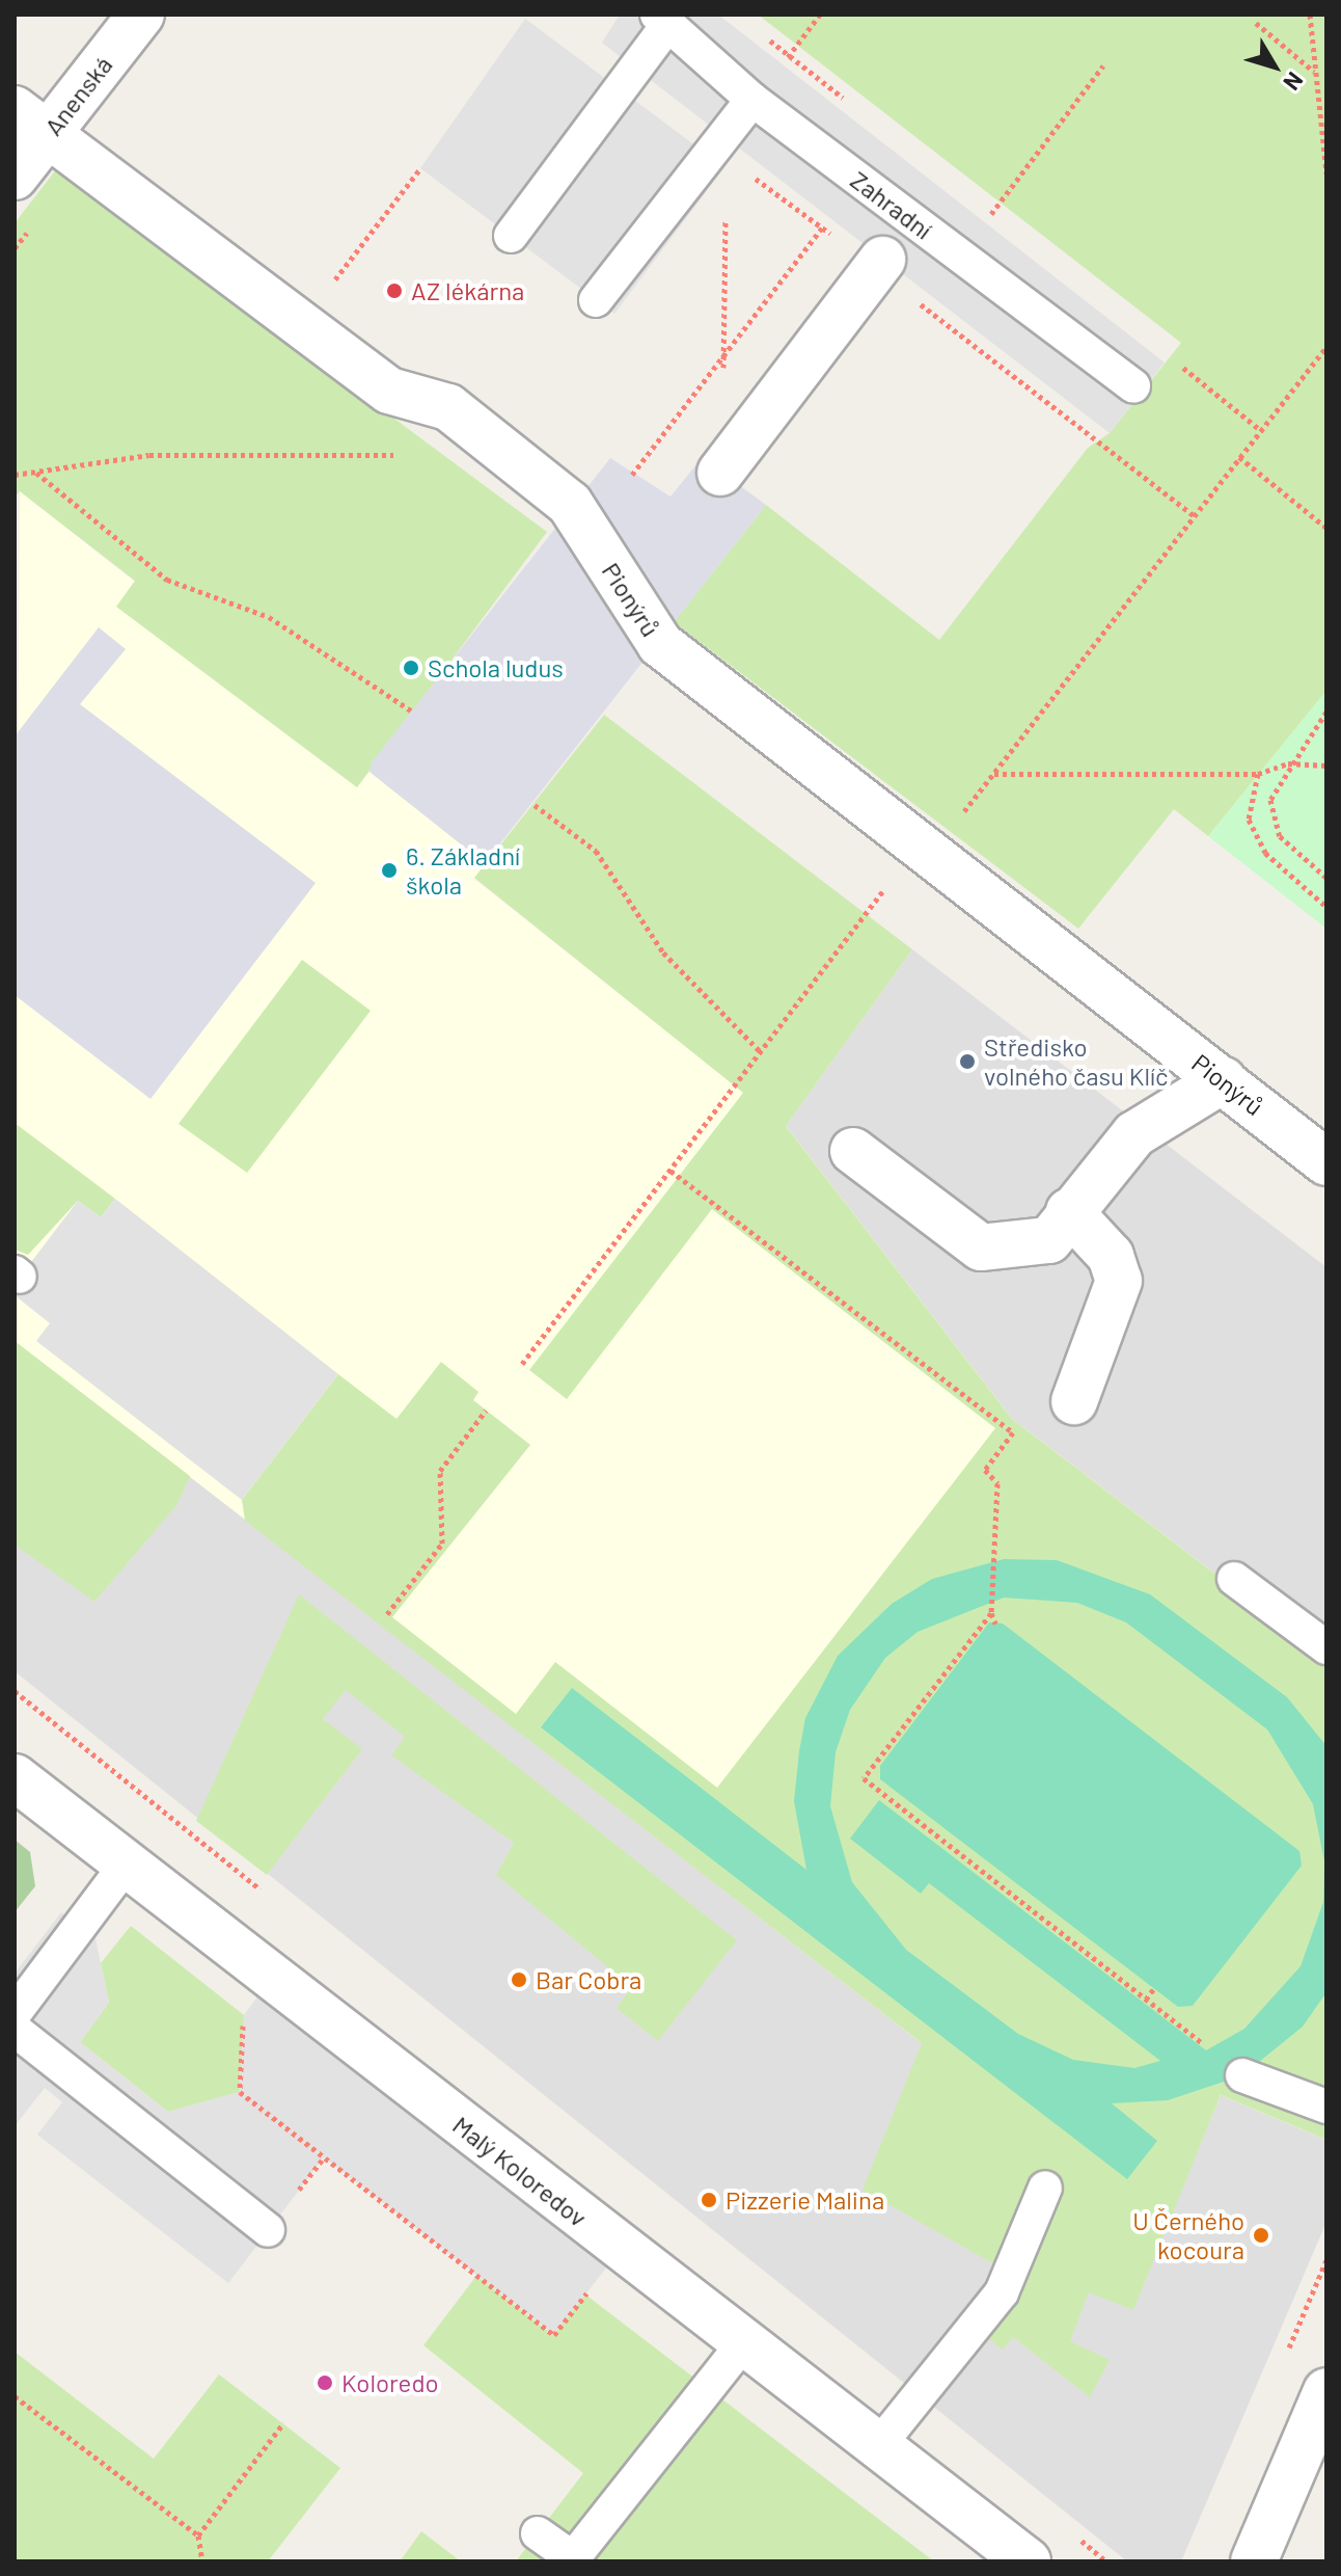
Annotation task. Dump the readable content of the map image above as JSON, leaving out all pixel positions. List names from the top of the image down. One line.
{"streets":{"street":["Anenská","Pionýrů","Malý Koloredov"],"lane":["Zahradní"]},"crossings":[["Anenská","Pionýrů"]],"places":["AZ lékárna","Schola ludus","6. Základní škola","Středisko volného času Klíč","Bar Cobra","Pizzerie Malina","U Černého kocoura","Koloredo"],"north":"bottom right"}
